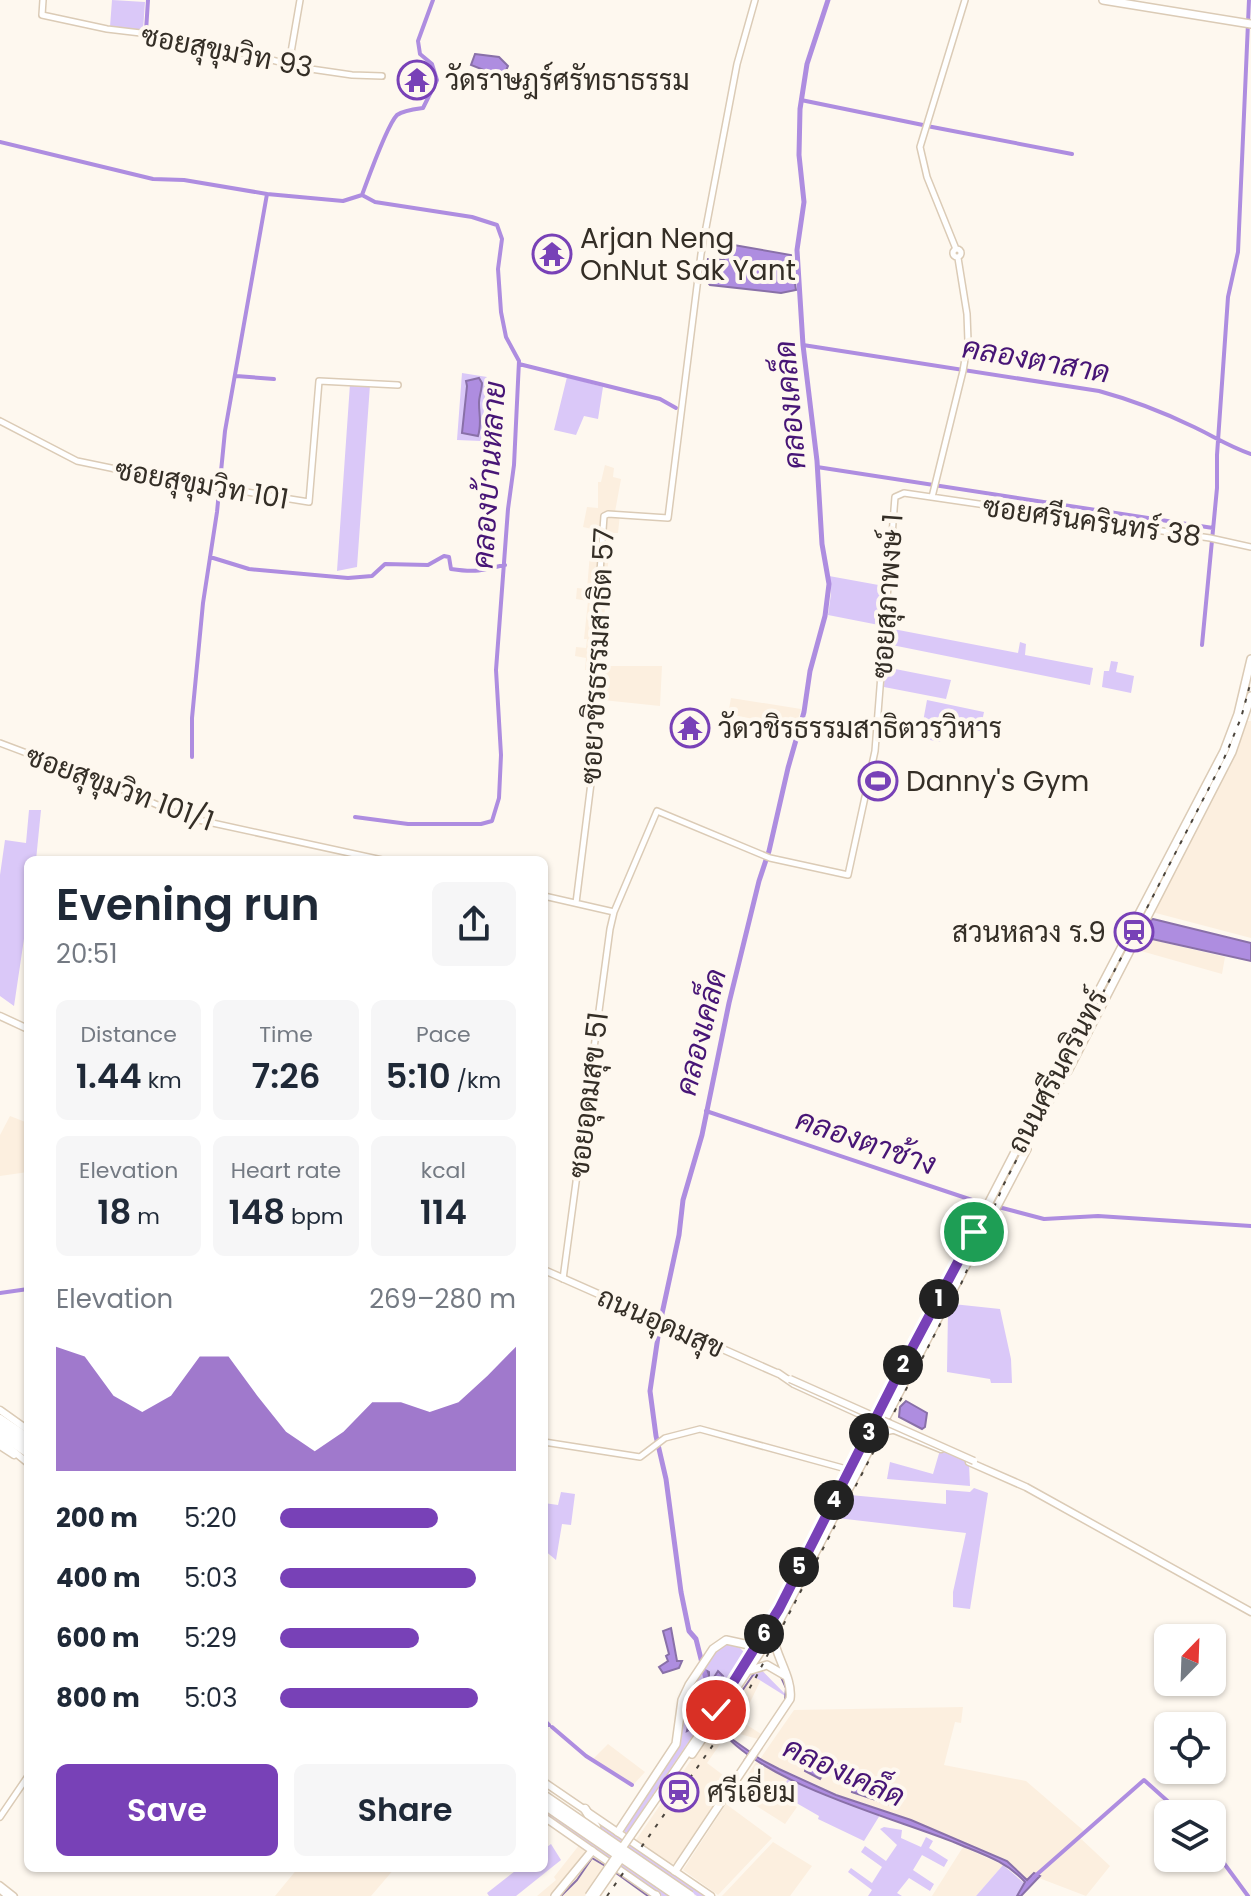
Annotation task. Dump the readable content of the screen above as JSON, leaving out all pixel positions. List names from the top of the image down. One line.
{"streets":{"main road":["ถนนศรีนครินทร์","ถนนอุดมสุข"],"street":["ซอยสุขุมวิท 93","ซอยสุขุมวิท 101","ซอยศรีนครินทร์ 38","ซอยสุภาพงษ์ 1","ซอยวชิรธรรมสาธิต 57","ซอยสุขุมวิท 101/1","ซอยอุดมสุข 51"]},"crossings":[["ซอยศรีนครินทร์ 38","ซอยสุภาพงษ์ 1"],["ซอยสุภาพงษ์ 1","ซอยอุดมสุข 51"],["ถนนศรีนครินทร์","ถนนอุดมสุข"],["ซอยอุดมสุข 51","ถนนอุดมสุข"]],"water":["คลองตาสาด","คลองเคล็ด","คลองบ้านหลาย","คลองตาช้าง"],"places":{"temple":["วัดราษฎร์ศรัทธาธรรม","Arjan Neng OnNut Sak Yant","วัดวชิรธรรมสาธิตวรวิหาร"],"sports":["Danny's Gym"],"station":["สวนหลวง ร.9","ศรีเอี่ยม"]},"north":"top right","page":{"heading":["Evening run","20:51"],"stats":[["Distance","1.44 km"],["Time","7:26"],["Pace","5:10 /km"],["Elevation","18 m"],["Heart rate","148 bpm"],["kcal","114"]],"chart":["Elevation","269–280 m"],"pins":["1","2","3","4","5","6"],"list":[{"name":"200 m","note":"5:20"},{"name":"400 m","note":"5:03"},{"name":"600 m","note":"5:29"},{"name":"800 m","note":"5:03"}],"buttons":["Save","Share"]}}
